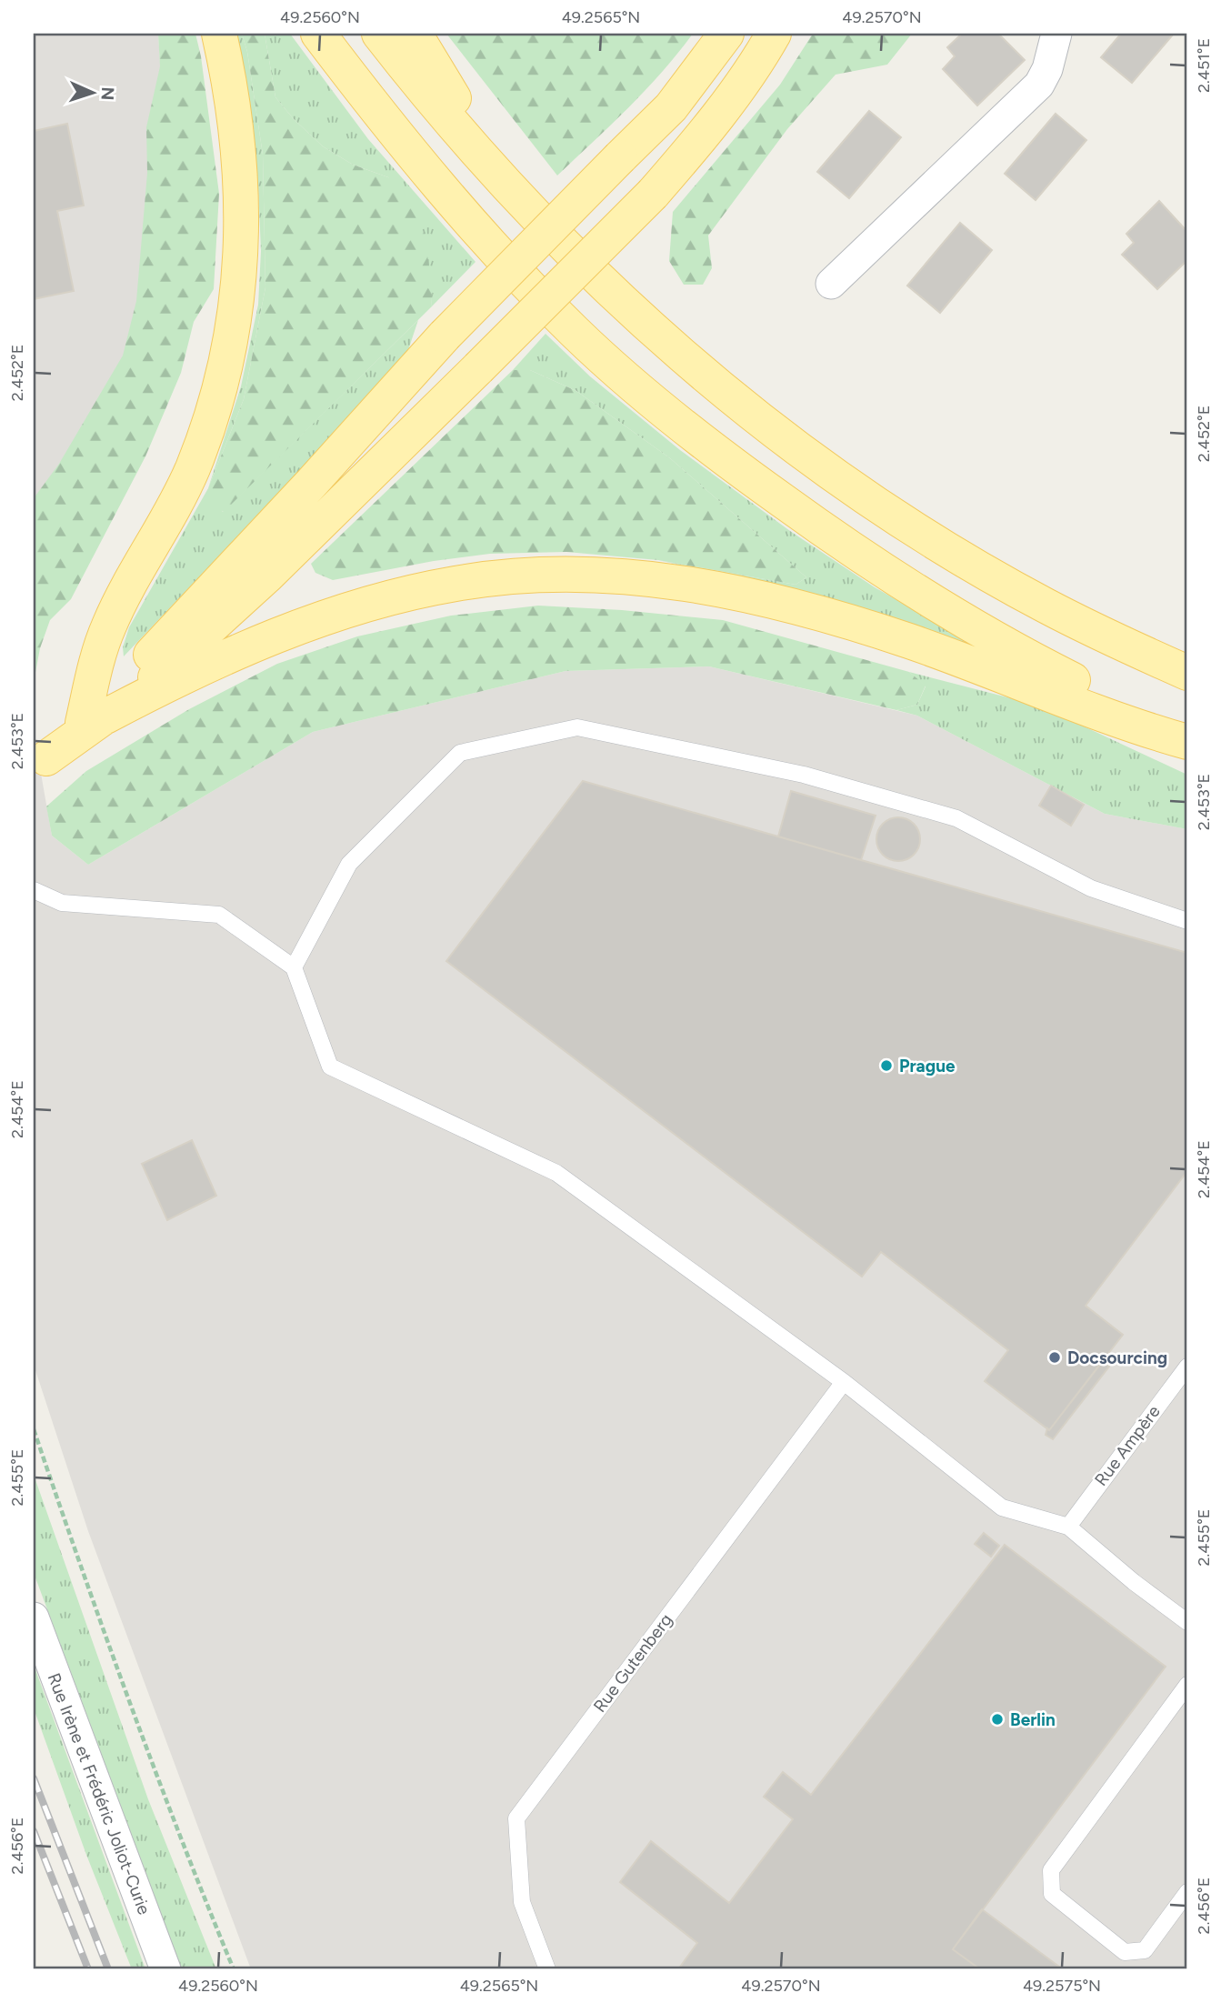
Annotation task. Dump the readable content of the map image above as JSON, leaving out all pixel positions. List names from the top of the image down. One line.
{"streets":{"street":["Rue Irène et Frédéric Joliot-Curie"],"lane":["Rue Ampère","Rue Gutenberg"]},"places":["Prague","Docsourcing","Berlin"],"north":"right","coordinates":["49.2560°N","49.2565°N","49.2570°N","2.451°E","2.452°E","2.453°E","2.454°E","2.455°E","2.456°E","49.2575°N"]}
